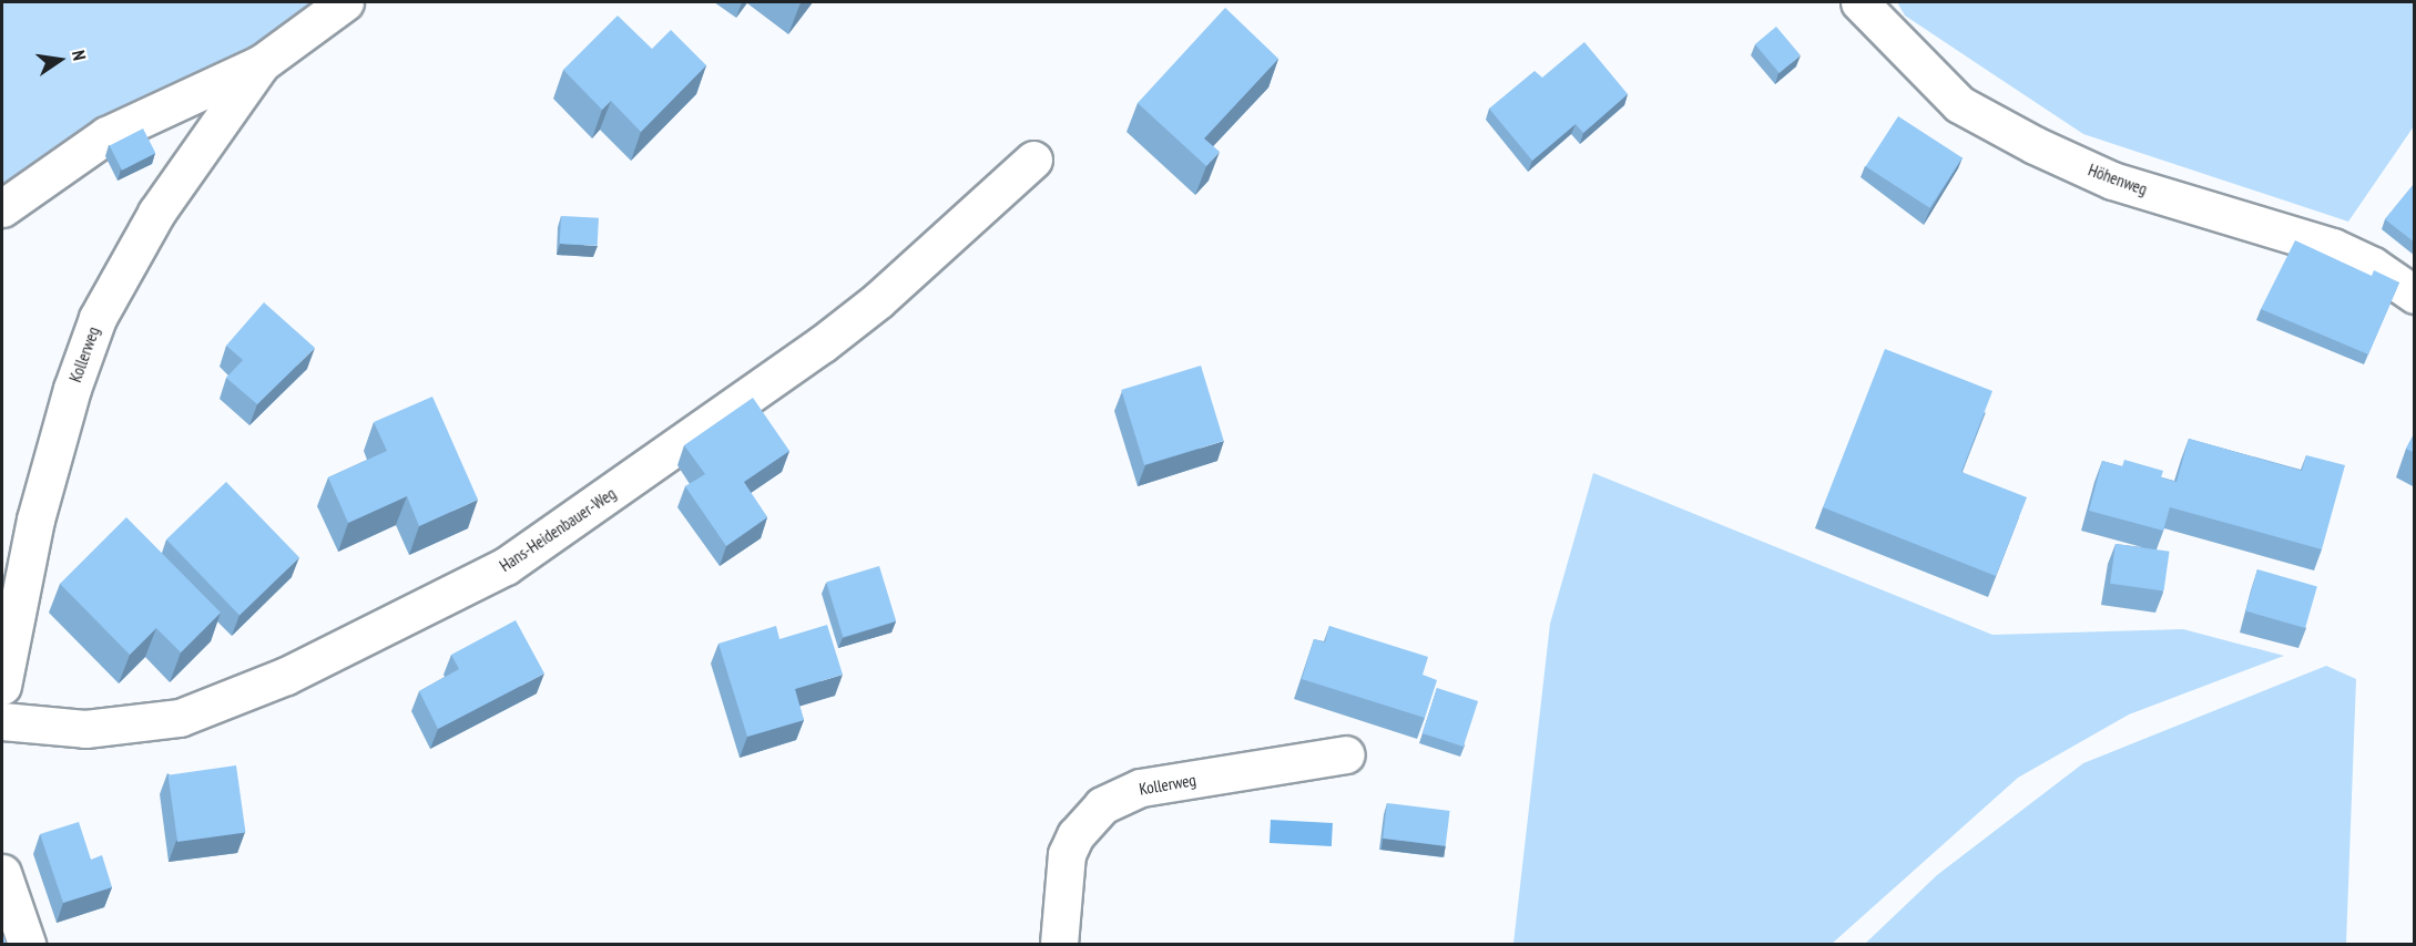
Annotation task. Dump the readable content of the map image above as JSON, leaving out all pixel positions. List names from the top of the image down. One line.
{"streets":{"street":["Höhenweg","Kollerweg","Hans-Heidenbauer-Weg"]},"north":"right"}
